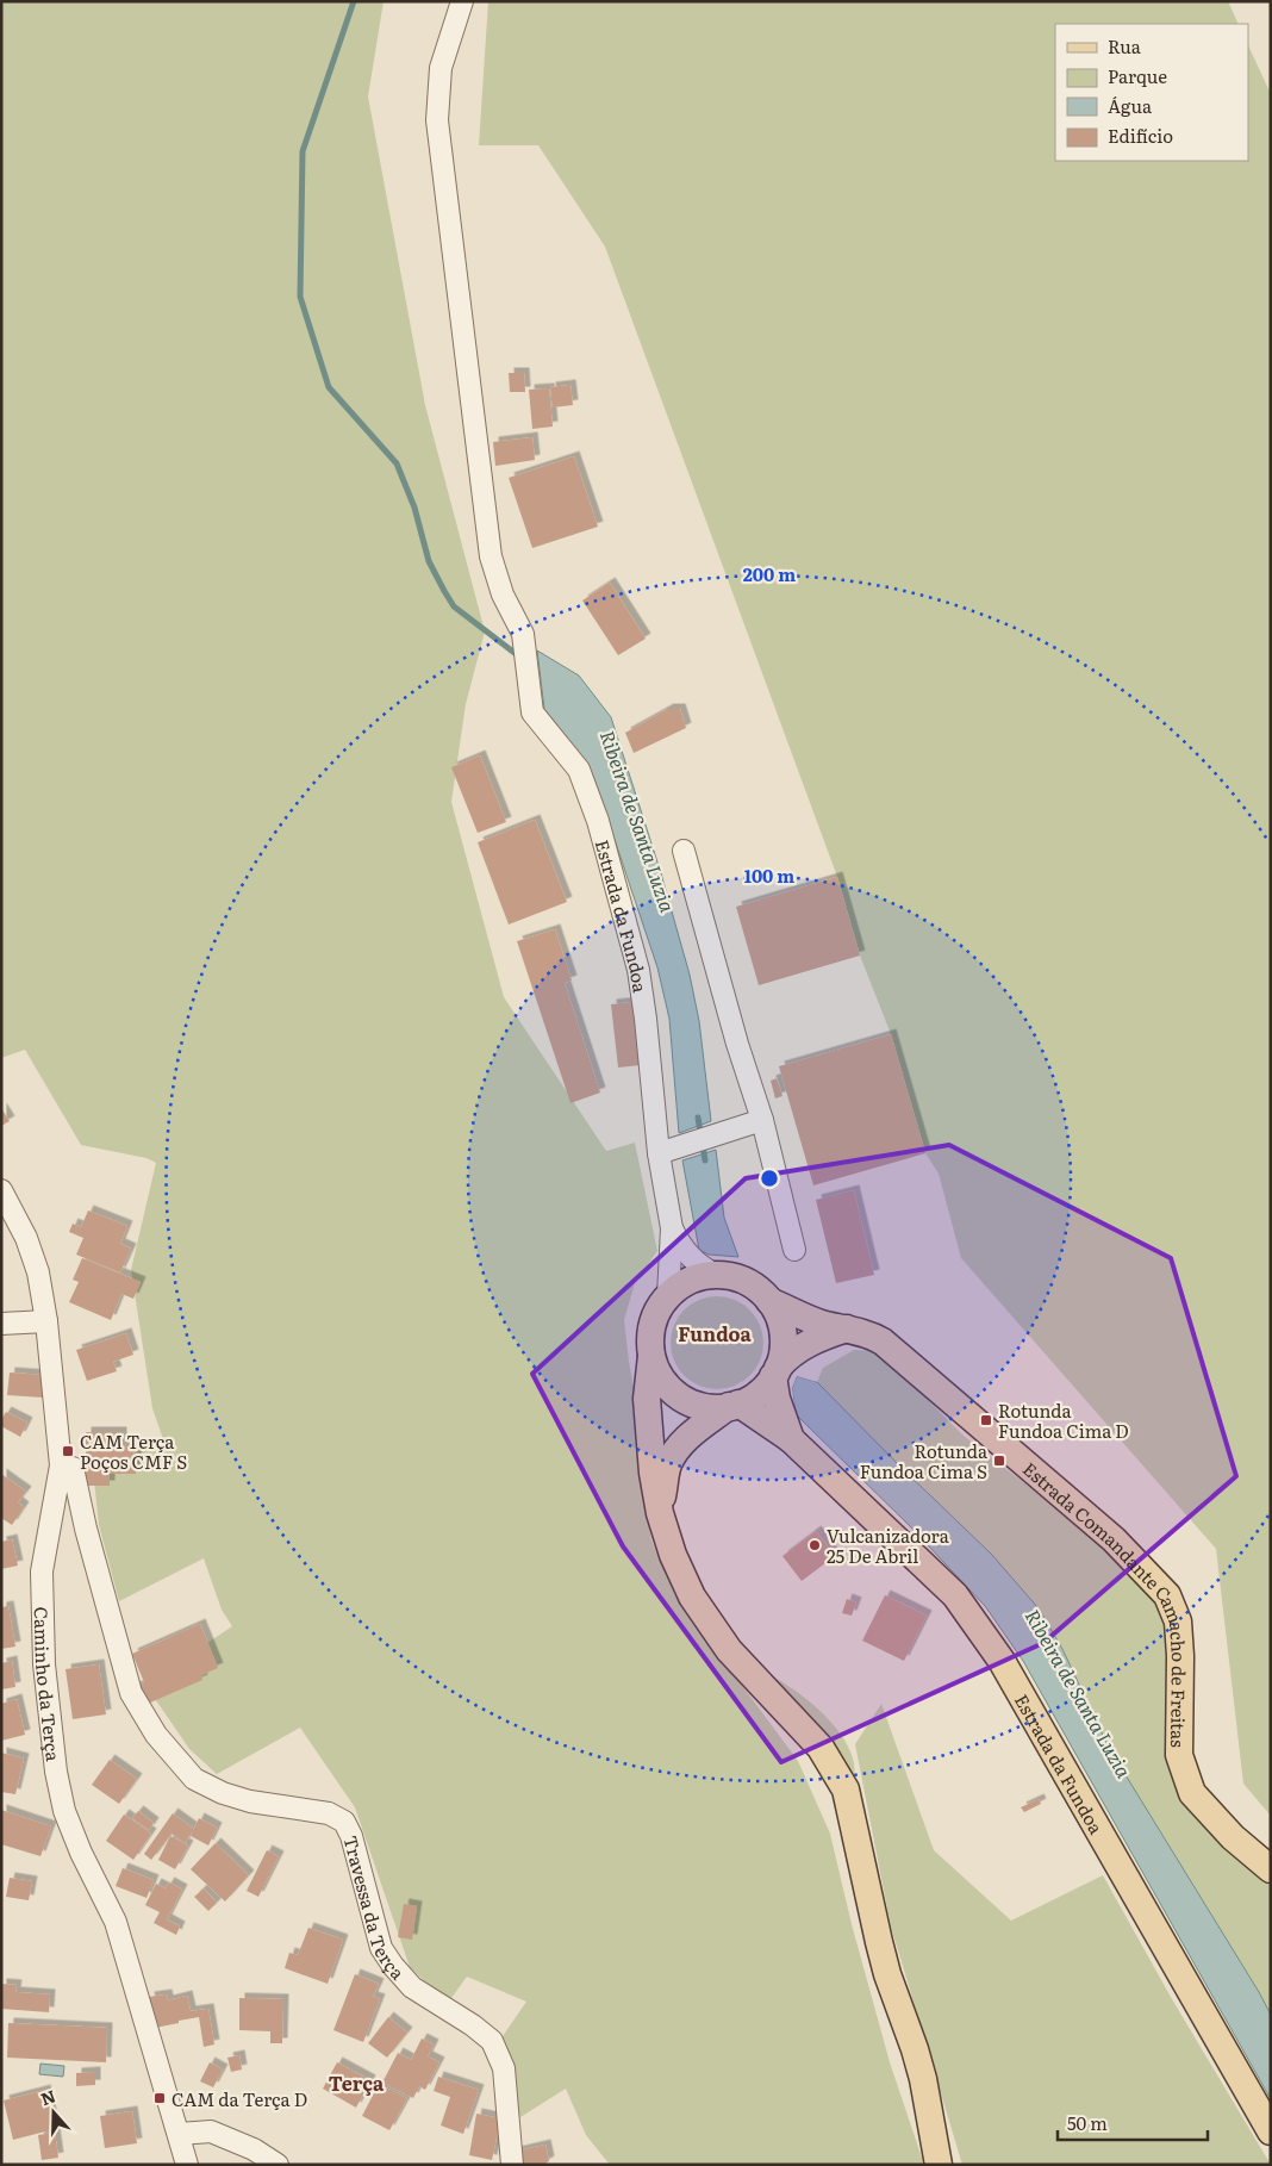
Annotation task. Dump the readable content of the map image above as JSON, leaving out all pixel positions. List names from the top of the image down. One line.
{"streets":{"main road":["Estrada da Fundoa","Estrada Comandante Camacho de Freitas"],"street":["Caminho da Terça","Travessa da Terça"]},"crossings":[["Estrada da Fundoa","Estrada Comandante Camacho de Freitas"],["Caminho da Terça","Travessa da Terça"]],"districts":["Fundoa","Terça"],"water":["Ribeira de Santa Luzia"],"places":{"transit":["Rotunda Fundoa Cima D","CAM Terça Poços CMF S","Rotunda Fundoa Cima S","CAM da Terça D"],"other":["Vulcanizadora 25 De Abril"]},"legend":["Rua","Parque","Água","Edifício"],"scale_bar":"50 m","north":"top","rings":["200 m","100 m"]}
